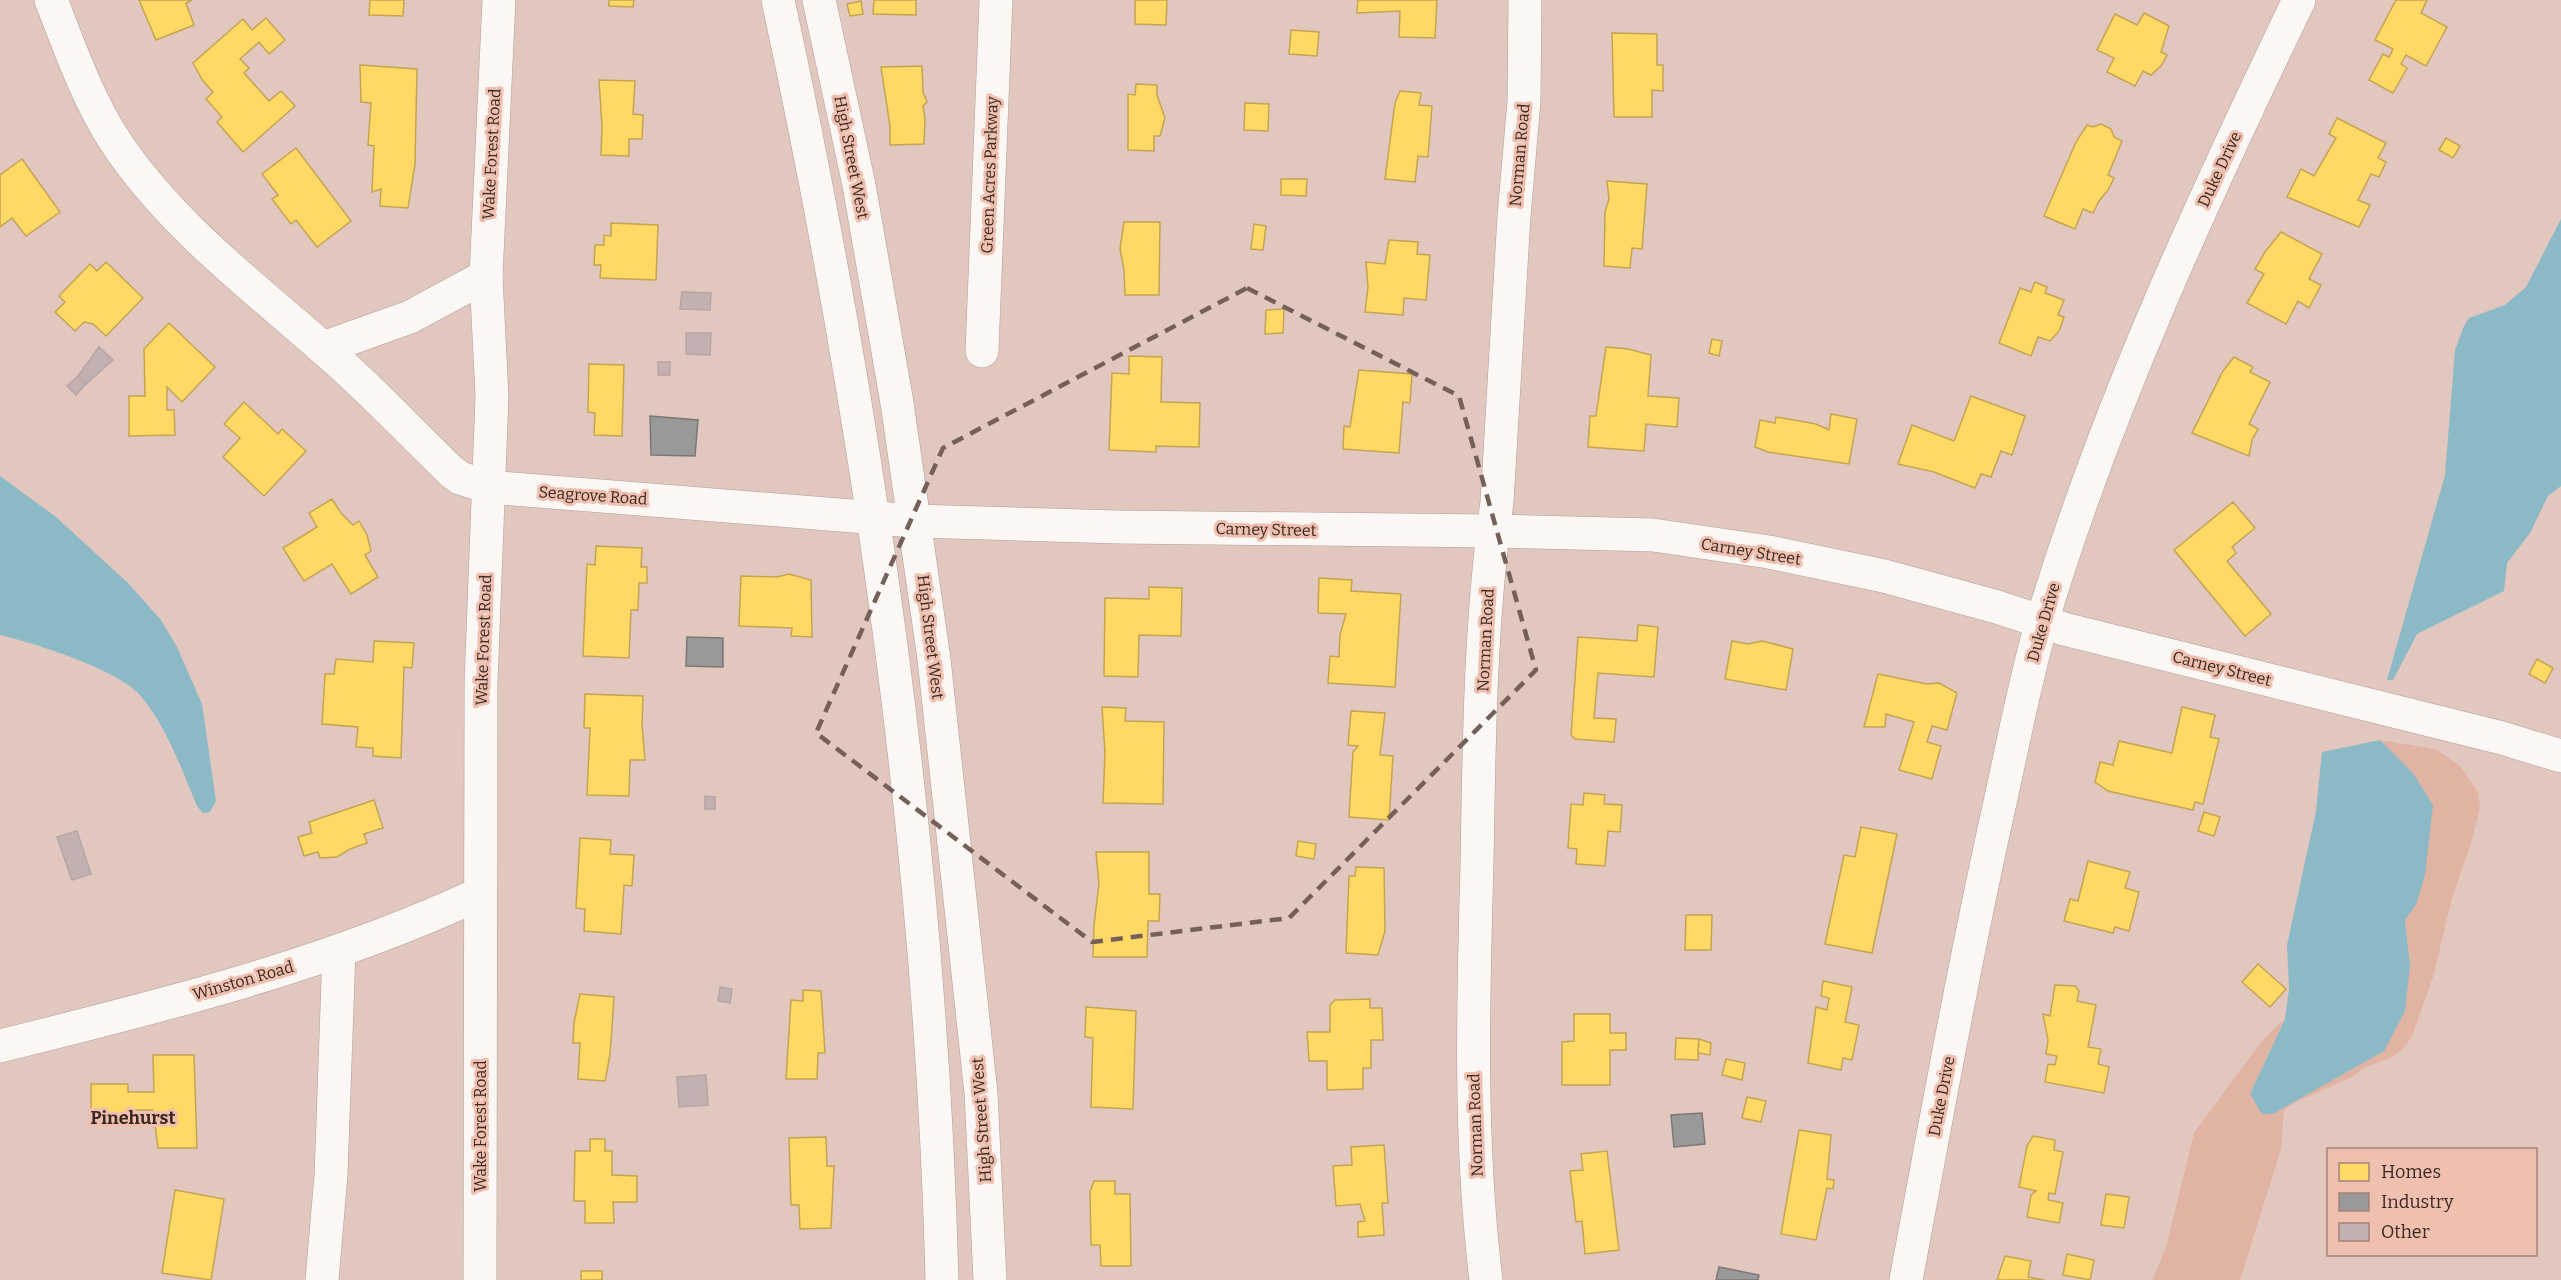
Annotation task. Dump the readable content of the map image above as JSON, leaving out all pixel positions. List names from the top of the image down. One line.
{"streets":{"street":["Wake Forest Road","Norman Road","High Street West","Duke Drive","Green Acres Parkway","Seagrove Road","Carney Street","Winston Road"]},"crossings":[["Wake Forest Road","Seagrove Road"],["Wake Forest Road","Winston Road"],["Norman Road","Carney Street"],["High Street West","Seagrove Road"],["High Street West","Carney Street"],["Duke Drive","Carney Street"],["Seagrove Road","Carney Street"]],"districts":["Pinehurst"],"legend":["Homes","Industry","Other"]}
